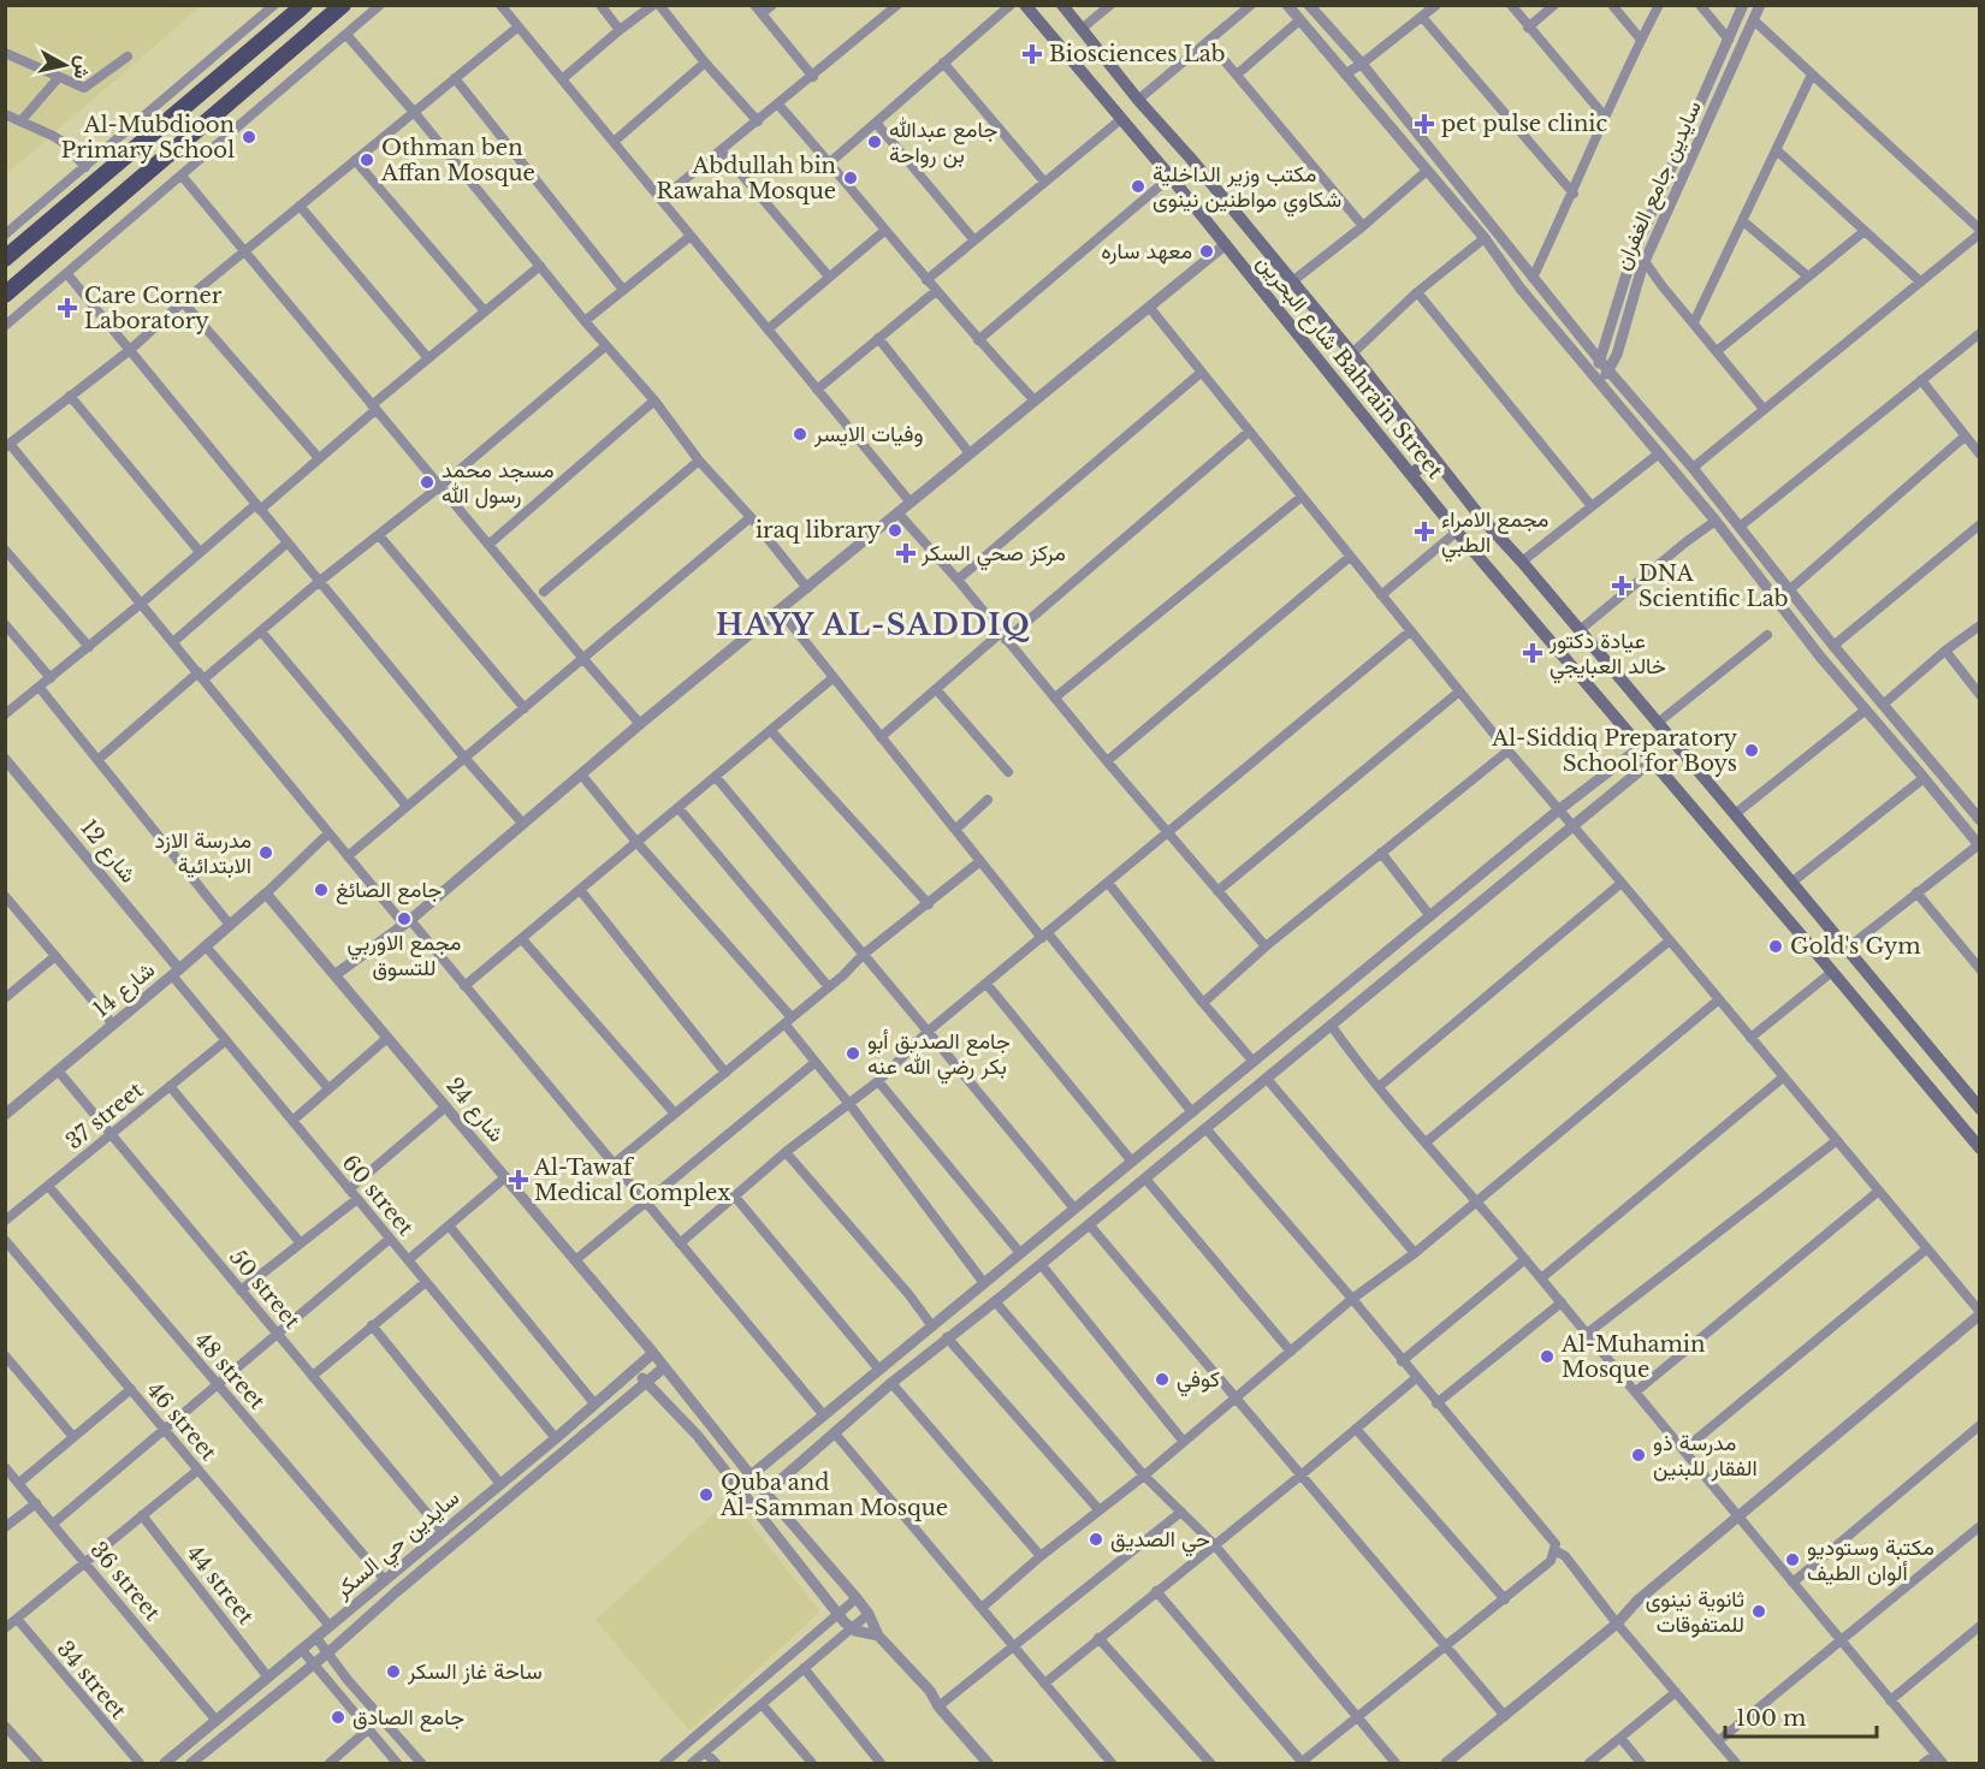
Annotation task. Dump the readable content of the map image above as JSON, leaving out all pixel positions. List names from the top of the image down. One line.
{"streets":{"main road":["شارع البحرين Bahrain Street"],"street":["سايدين جامع الغفران","شارع 12","شارع 14","شارع 24","37 street","60 street","50 street","48 street","46 street","سايدين حي السكر","36 street","44 street","34 street"]},"crossings":[["شارع 12","شارع 14"],["شارع 12","60 street"],["شارع 14","شارع 24"],["شارع 14","60 street"],["شارع 14","50 street"],["شارع 24","سايدين حي السكر"],["37 street","60 street"],["37 street","50 street"],["37 street","48 street"],["60 street","سايدين حي السكر"],["50 street","سايدين حي السكر"],["48 street","سايدين حي السكر"],["46 street","سايدين حي السكر"],["سايدين حي السكر","36 street"],["سايدين حي السكر","44 street"]],"districts":["HAYY AL-SADDIQ"],"places":{"health":["Biosciences Lab","pet pulse clinic","Care Corner Laboratory","مجمع الامراء الطبي","مركز صحي السكر","DNA Scientific Lab","عيادة دكتور خالد العبايجي","Al-Tawaf Medical Complex"],"other":["Al-Mubdioon Primary School","جامع عبدالله بن رواحة","Othman ben Affan Mosque","Abdullah bin Rawaha Mosque","مكتب وزير الداخلية شكاوي مواطنين نينوى","معهد ساره","وفيات الايسر","مسجد محمد رسول الله","iraq library","Al-Siddiq Preparatory School for Boys","مدرسة الازد الابتدائية","جامع الصائغ","مجمع الاوربي للتسوق","Gold's Gym","جامع الصديق أبو بكر رضي الله عنه","Al-Muhamin Mosque","كوفي","مدرسة ذو الفقار للبنين","Quba and Al-Samman Mosque","حي الصديق","مكتبة وستوديو ألوان الطيف","ثانوية نينوى للمتفوقات","ساحة غاز السكر","جامع الصادق"]},"scale_bar":"100 m","north":"right"}
